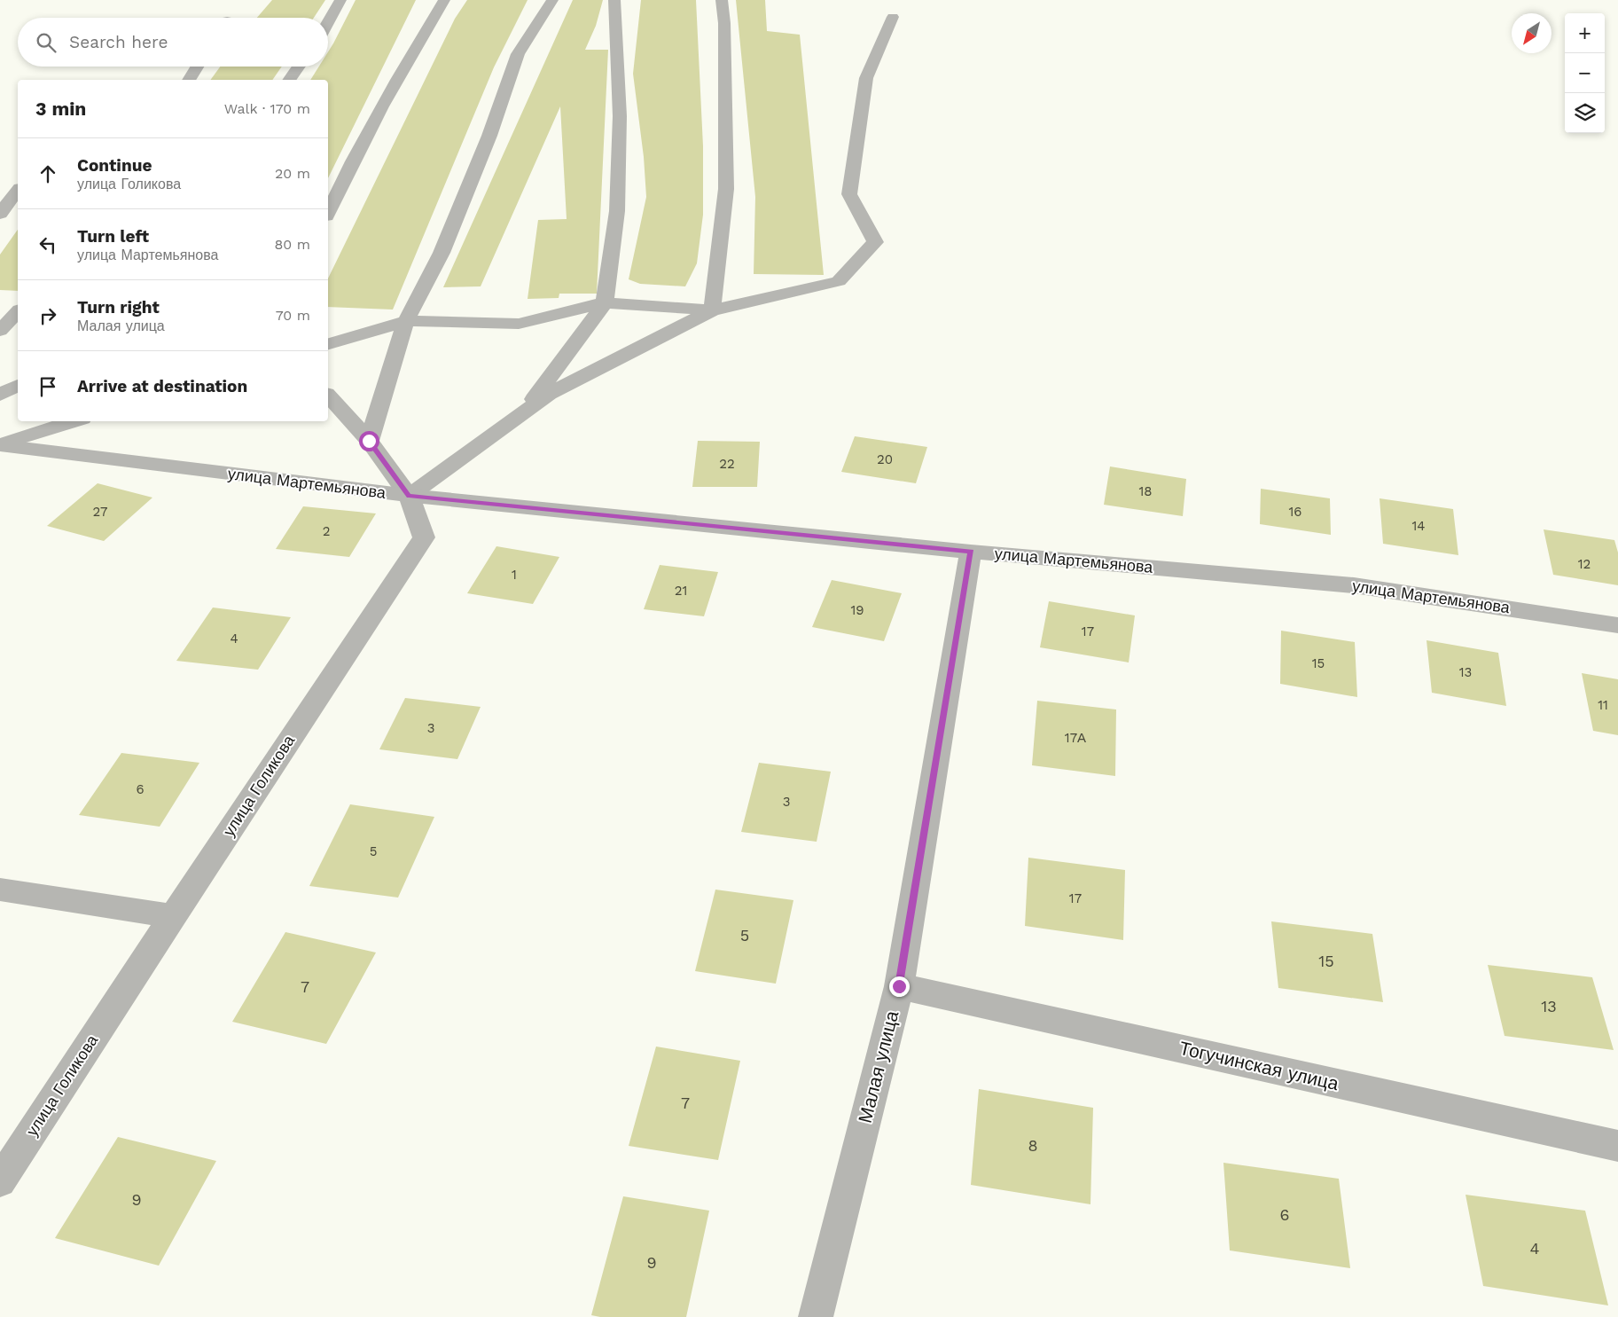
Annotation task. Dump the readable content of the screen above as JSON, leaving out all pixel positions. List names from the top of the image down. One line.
{"streets":{"street":["улица Мартемьянова","улица Голикова","Тогучинская улица","Малая улица"]},"crossings":[["улица Мартемьянова","улица Голикова"],["улица Мартемьянова","Малая улица"],["Тогучинская улица","Малая улица"]],"house_numbers":["20","22","18","27","16","14","2","12","1","21","19","17","4","15","13","11","3","17А","6","3","5","17","5","15","7","13","7","8","9","6","4","9"],"north":"bottom left","page":{"map_buttons":["+","−"],"search":"Search here","heading":["3 min","Walk · 170 m"],"list":[["Continue","улица Голикова","20 m"],["Turn left","улица Мартемьянова","80 m"],["Turn right","Малая улица","70 m"],"Arrive at destination"]}}
